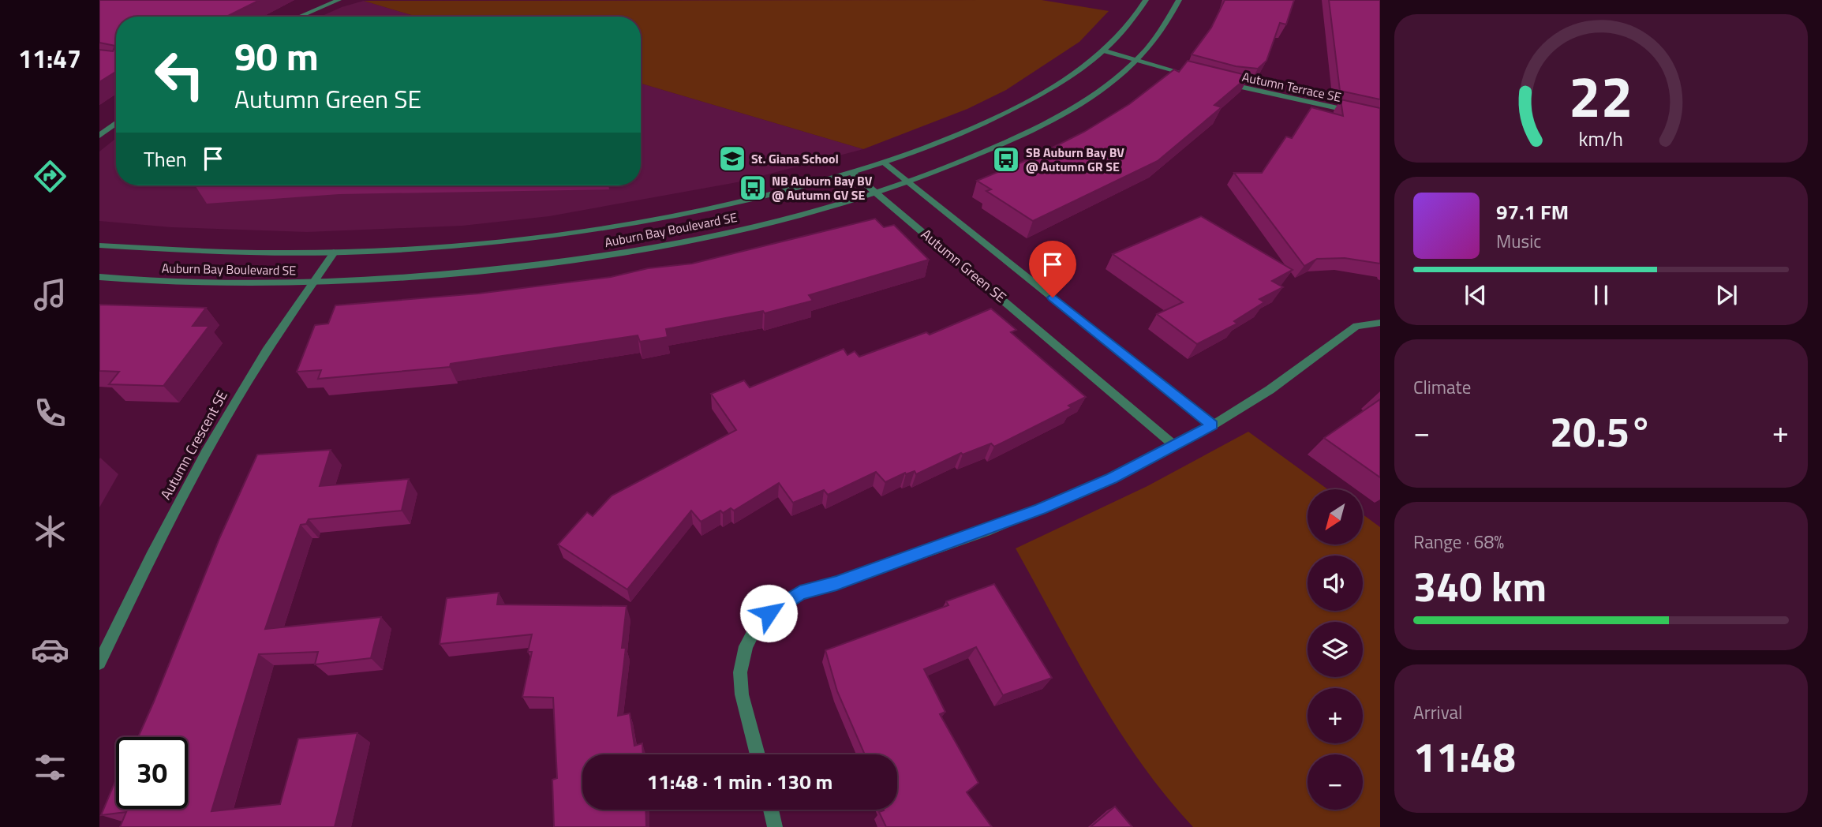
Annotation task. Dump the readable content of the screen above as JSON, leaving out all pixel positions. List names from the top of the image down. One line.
{"streets":{"street":["Autumn Terrace SE","Auburn Bay Boulevard SE","Autumn Green SE","Autumn Crescent SE"]},"crossings":[["Auburn Bay Boulevard SE","Autumn Green SE"],["Auburn Bay Boulevard SE","Autumn Crescent SE"]],"places":{"school or university":["St. Giana School"],"bus stop":["SB Auburn Bay BV @ Autumn GR SE","NB Auburn Bay BV @ Autumn GV SE"]},"north":"bottom left","page":{"tabs":"11:47","turn":["90 m","Autumn Green SE"],"then":"Then","song":["97.1 FM","Music"],"tile":["Climate",["Range · 68%","340 km"],["Arrival","11:48"]],"heat":["−","20.5°","+"],"map_buttons":["+","−"],"limit":"30","trip":"11:48 · 1 min · 130 m","gauge":["22","km/h"]}}
